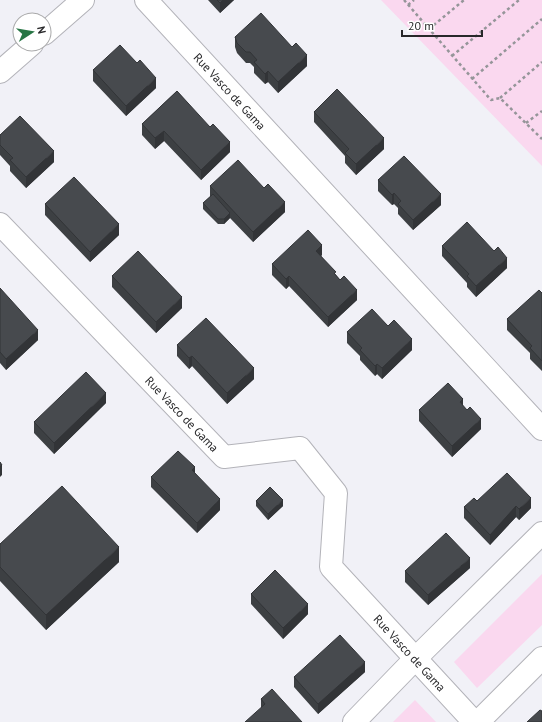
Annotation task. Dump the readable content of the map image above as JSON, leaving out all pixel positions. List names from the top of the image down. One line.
{"streets":{"street":["Rue Vasco de Gama"]},"scale_bar":"20 m","north":"right"}
